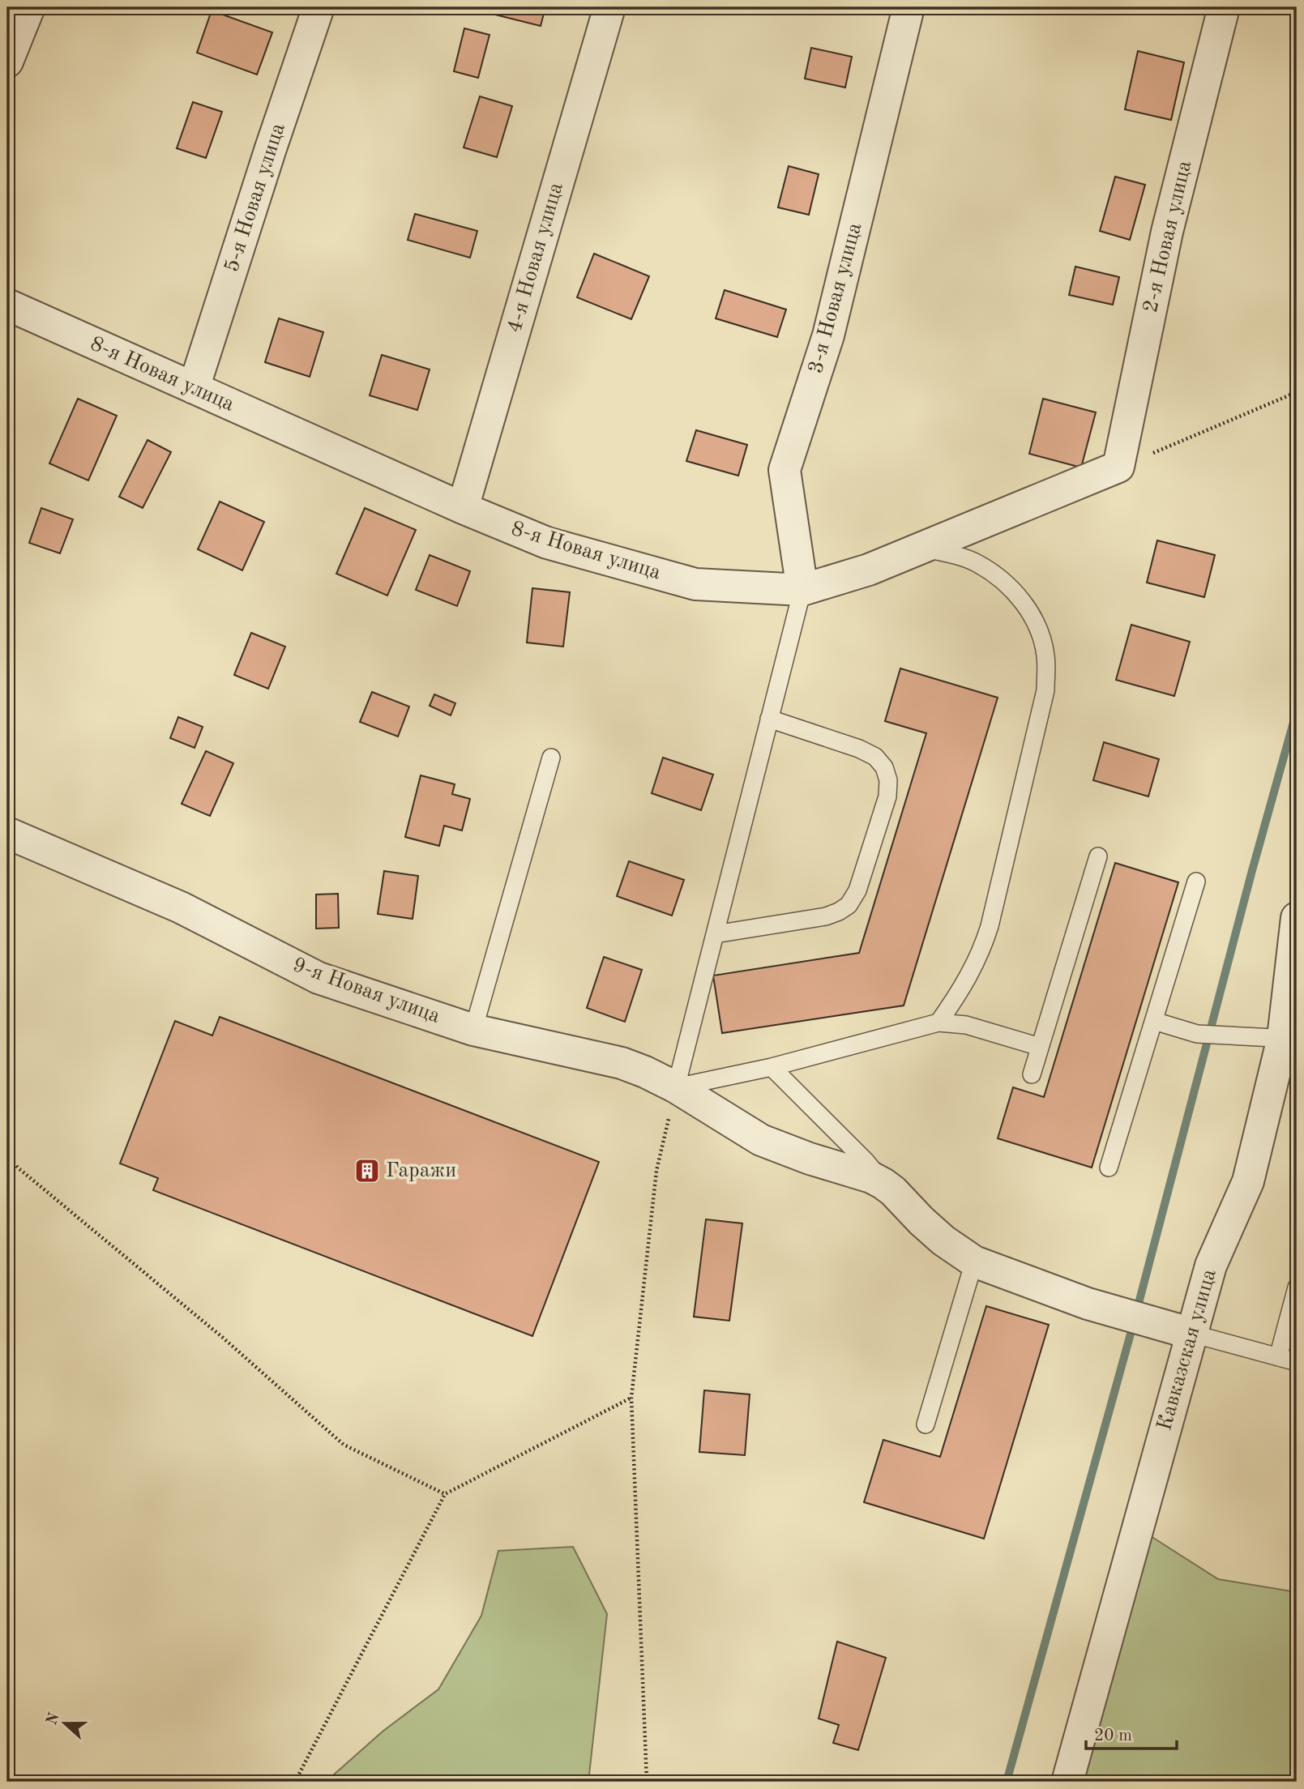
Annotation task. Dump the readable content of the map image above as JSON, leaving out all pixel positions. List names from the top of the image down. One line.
{"streets":{"street":["5-я Новая улица","2-я Новая улица","4-я Новая улица","3-я Новая улица","8-я Новая улица","9-я Новая улица","Кавказская улица"]},"crossings":[["5-я Новая улица","8-я Новая улица"],["2-я Новая улица","8-я Новая улица"],["4-я Новая улица","8-я Новая улица"],["3-я Новая улица","8-я Новая улица"],["9-я Новая улица","Кавказская улица"]],"places":{"building":["Гаражи"]},"scale_bar":"20 m","north":"left"}
